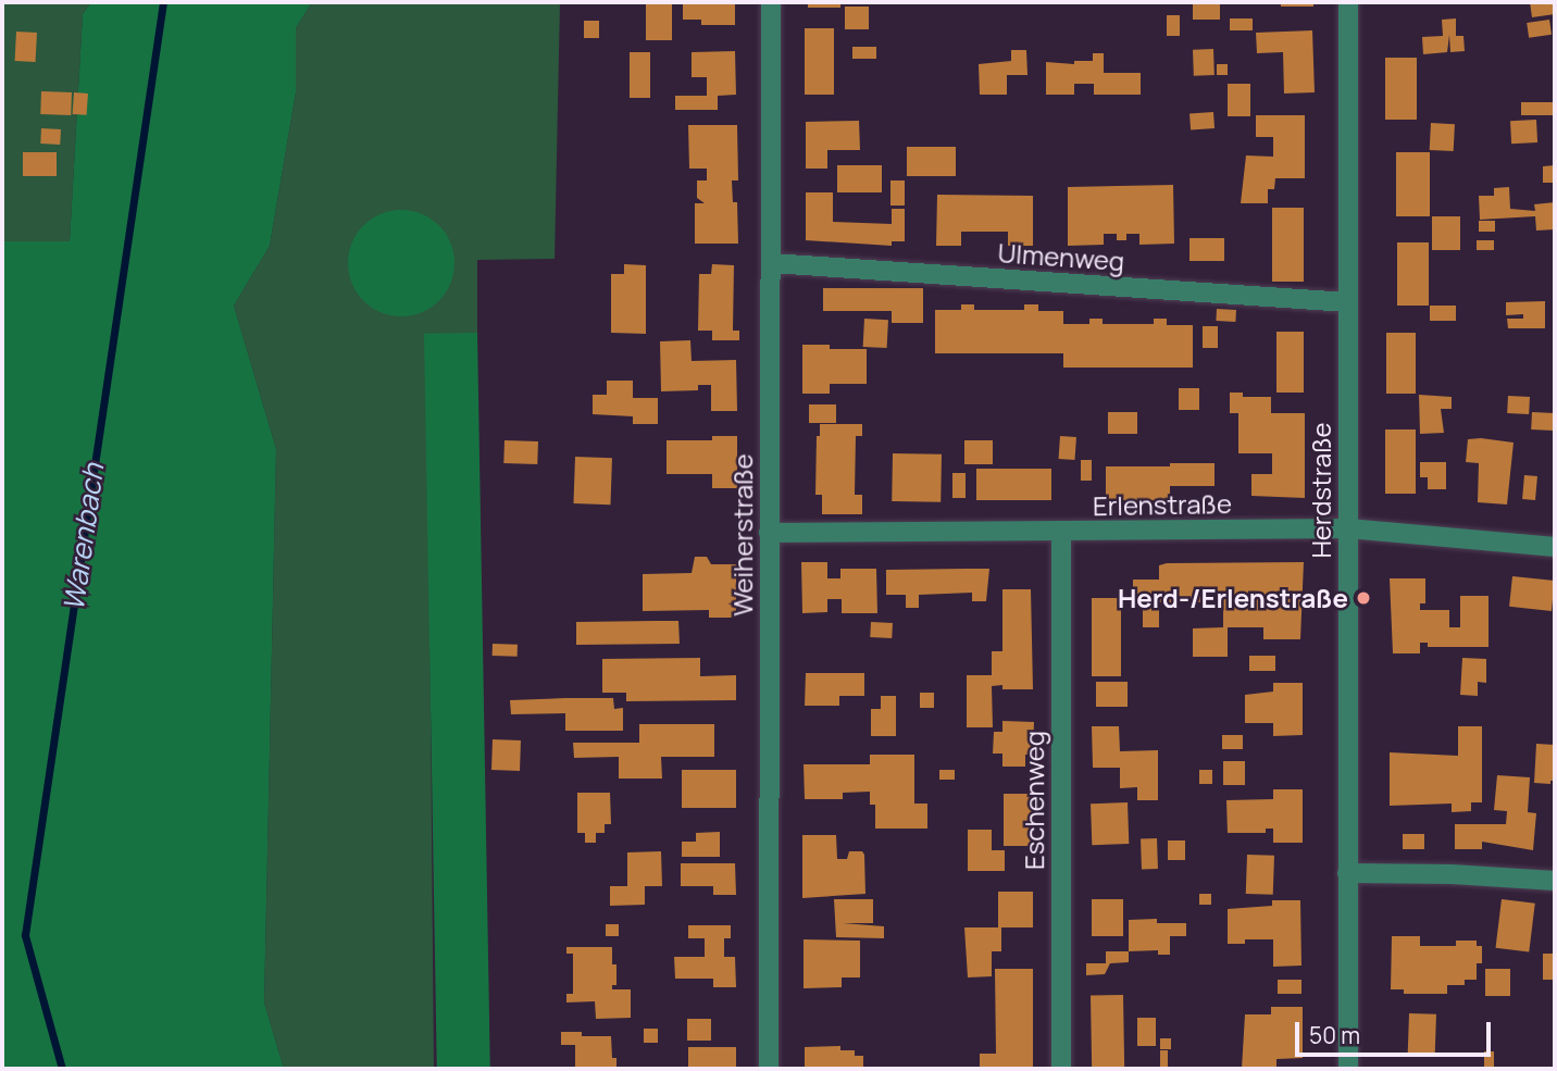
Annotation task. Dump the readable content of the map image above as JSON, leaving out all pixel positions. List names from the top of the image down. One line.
{"streets":{"street":["Ulmenweg","Herdstraße","Erlenstraße","Weiherstraße","Eschenweg"]},"crossings":[["Ulmenweg","Herdstraße"],["Ulmenweg","Weiherstraße"],["Herdstraße","Erlenstraße"],["Erlenstraße","Weiherstraße"],["Erlenstraße","Eschenweg"]],"water":["Warenbach"],"places":["Herd-/Erlenstraße"],"scale_bar":"50 m"}
